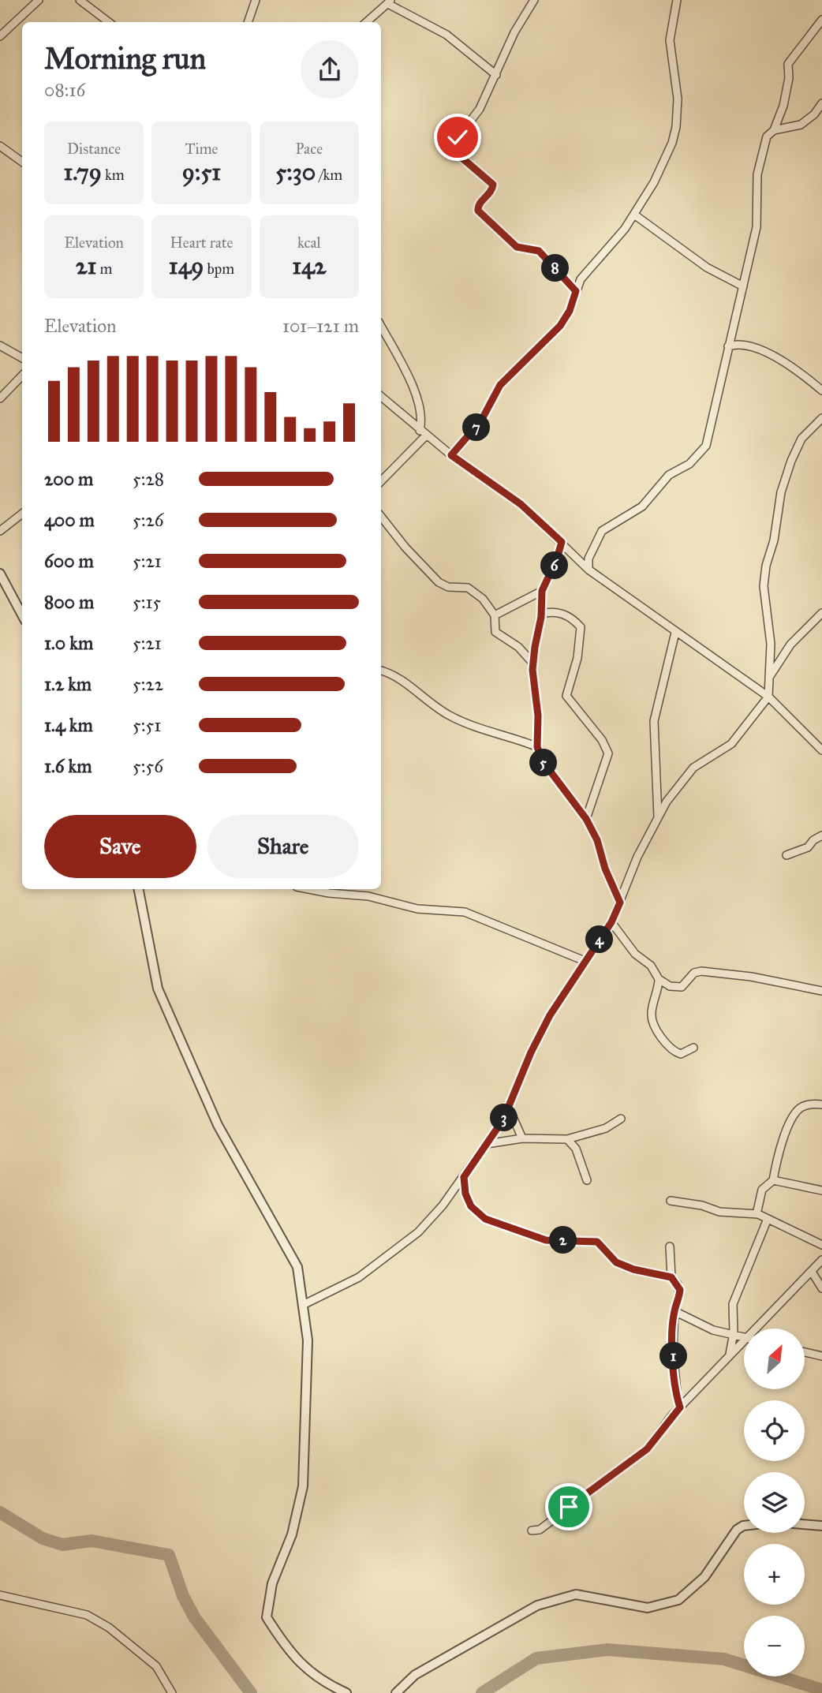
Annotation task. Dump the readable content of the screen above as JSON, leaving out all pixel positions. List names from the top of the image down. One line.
{"north":"top right","page":{"heading":["Morning run","08:16"],"stats":[["Distance","1.79 km"],["Time","9:51"],["Pace","5:30 /km"],["Elevation","21 m"],["Heart rate","149 bpm"],["kcal","142"]],"pins":["8","7","6","5","4","3","2","1"],"chart":["Elevation","101–121 m"],"list":[{"name":"200 m","note":"5:28"},{"name":"400 m","note":"5:26"},{"name":"600 m","note":"5:21"},{"name":"800 m","note":"5:15"},{"name":"1.0 km","note":"5:21"},{"name":"1.2 km","note":"5:22"},{"name":"1.4 km","note":"5:51"},{"name":"1.6 km","note":"5:56"}],"buttons":["Save","Share"],"map_buttons":["+","−"]}}
